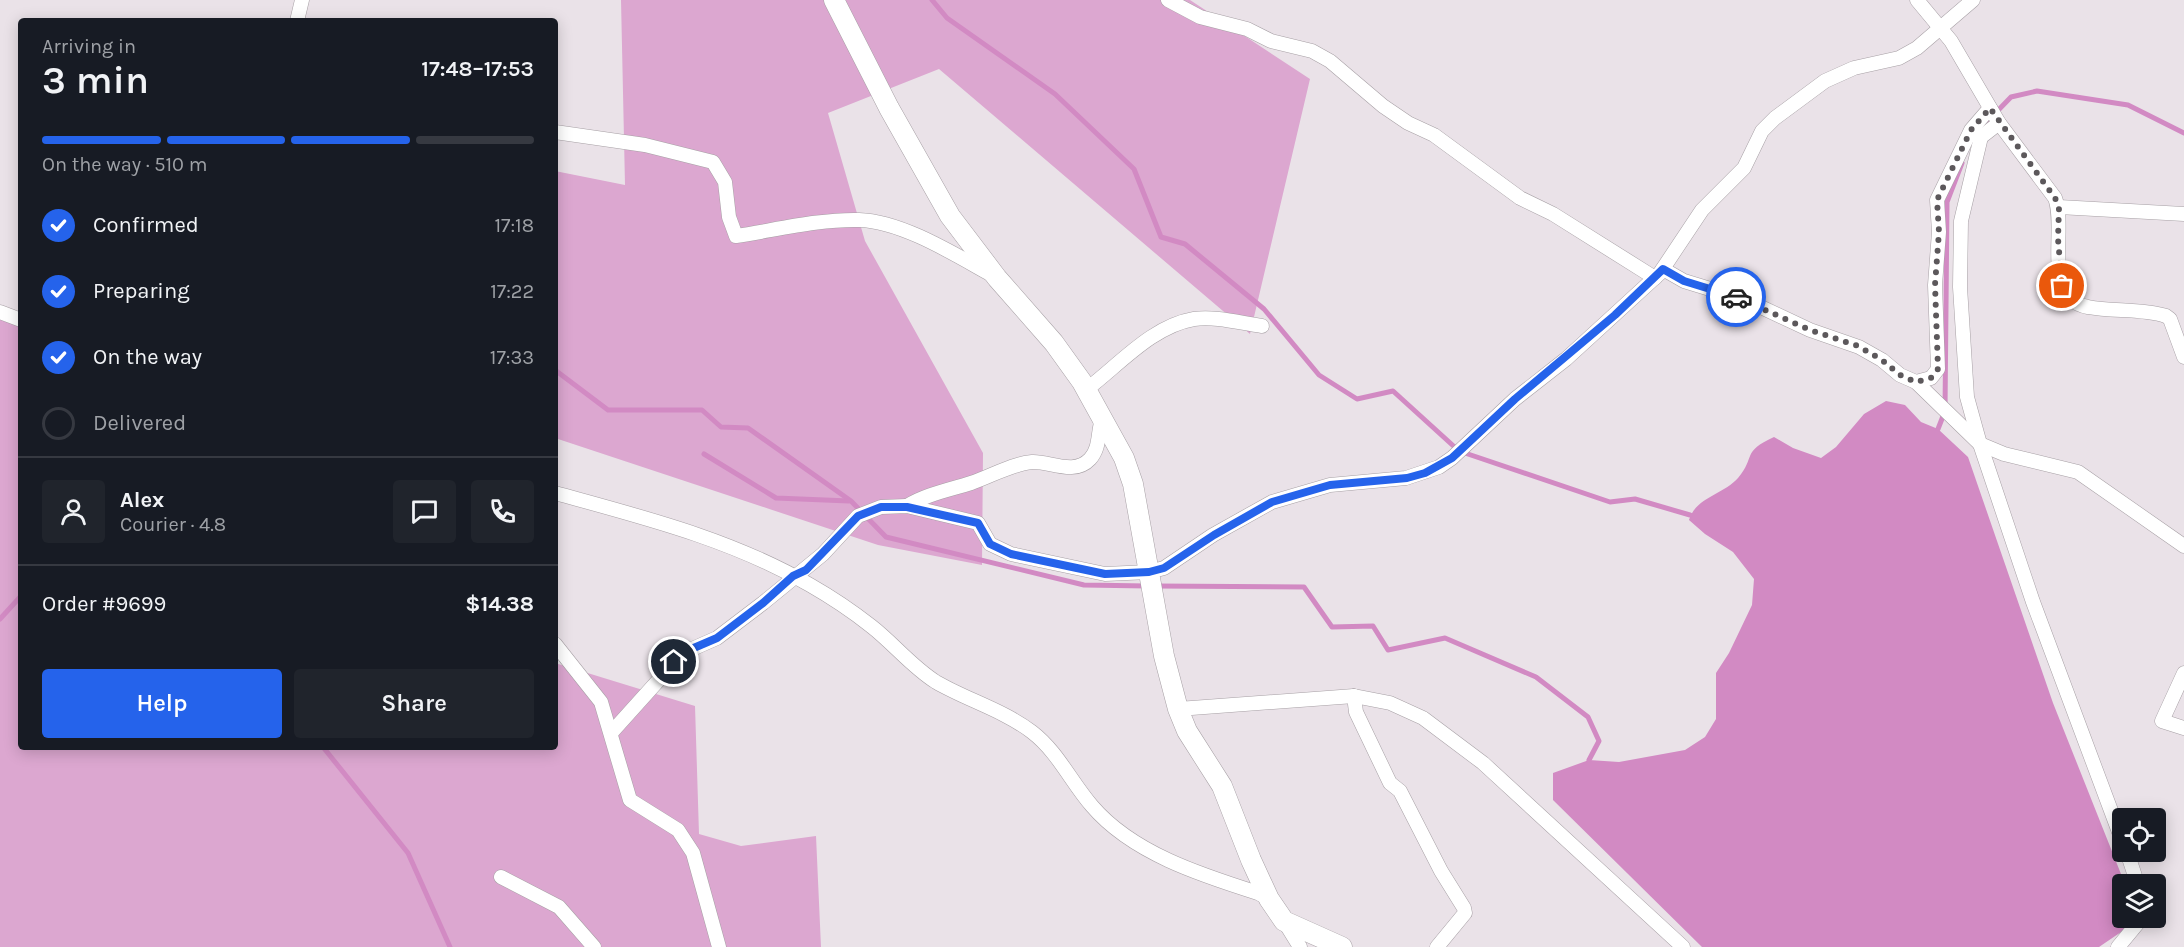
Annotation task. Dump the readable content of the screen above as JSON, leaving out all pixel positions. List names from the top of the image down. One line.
{"page":{"heading":["3 min","Arriving in","17:48–17:53"],"panel":["Alex","Courier · 4.8","Order #9699","$14.38"],"bar":"On the way · 510 m","list":[["Confirmed","17:18"],["Preparing","17:22"],["On the way","17:33"],"Delivered"],"buttons":["Help","Share"]}}
